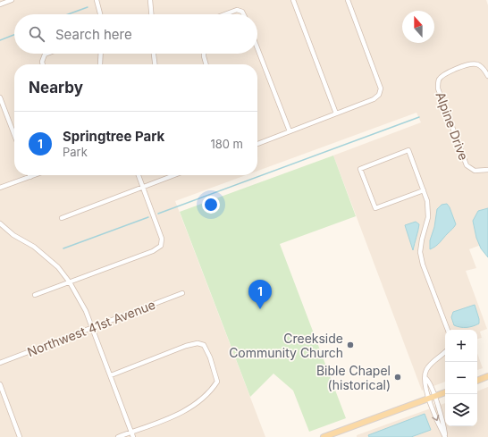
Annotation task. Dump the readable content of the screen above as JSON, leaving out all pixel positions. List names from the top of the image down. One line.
{"streets":{"street":["Alpine Drive","Northwest 41st Avenue"]},"places":["Creekside Community Church","Bible Chapel (historical)"],"north":"top","page":{"search":"Search here","heading":"Nearby","list":[{"mark":"1","name":"Springtree Park","note":"Park","value":"180 m"}],"pins":"1","map_buttons":["+","−"]}}
